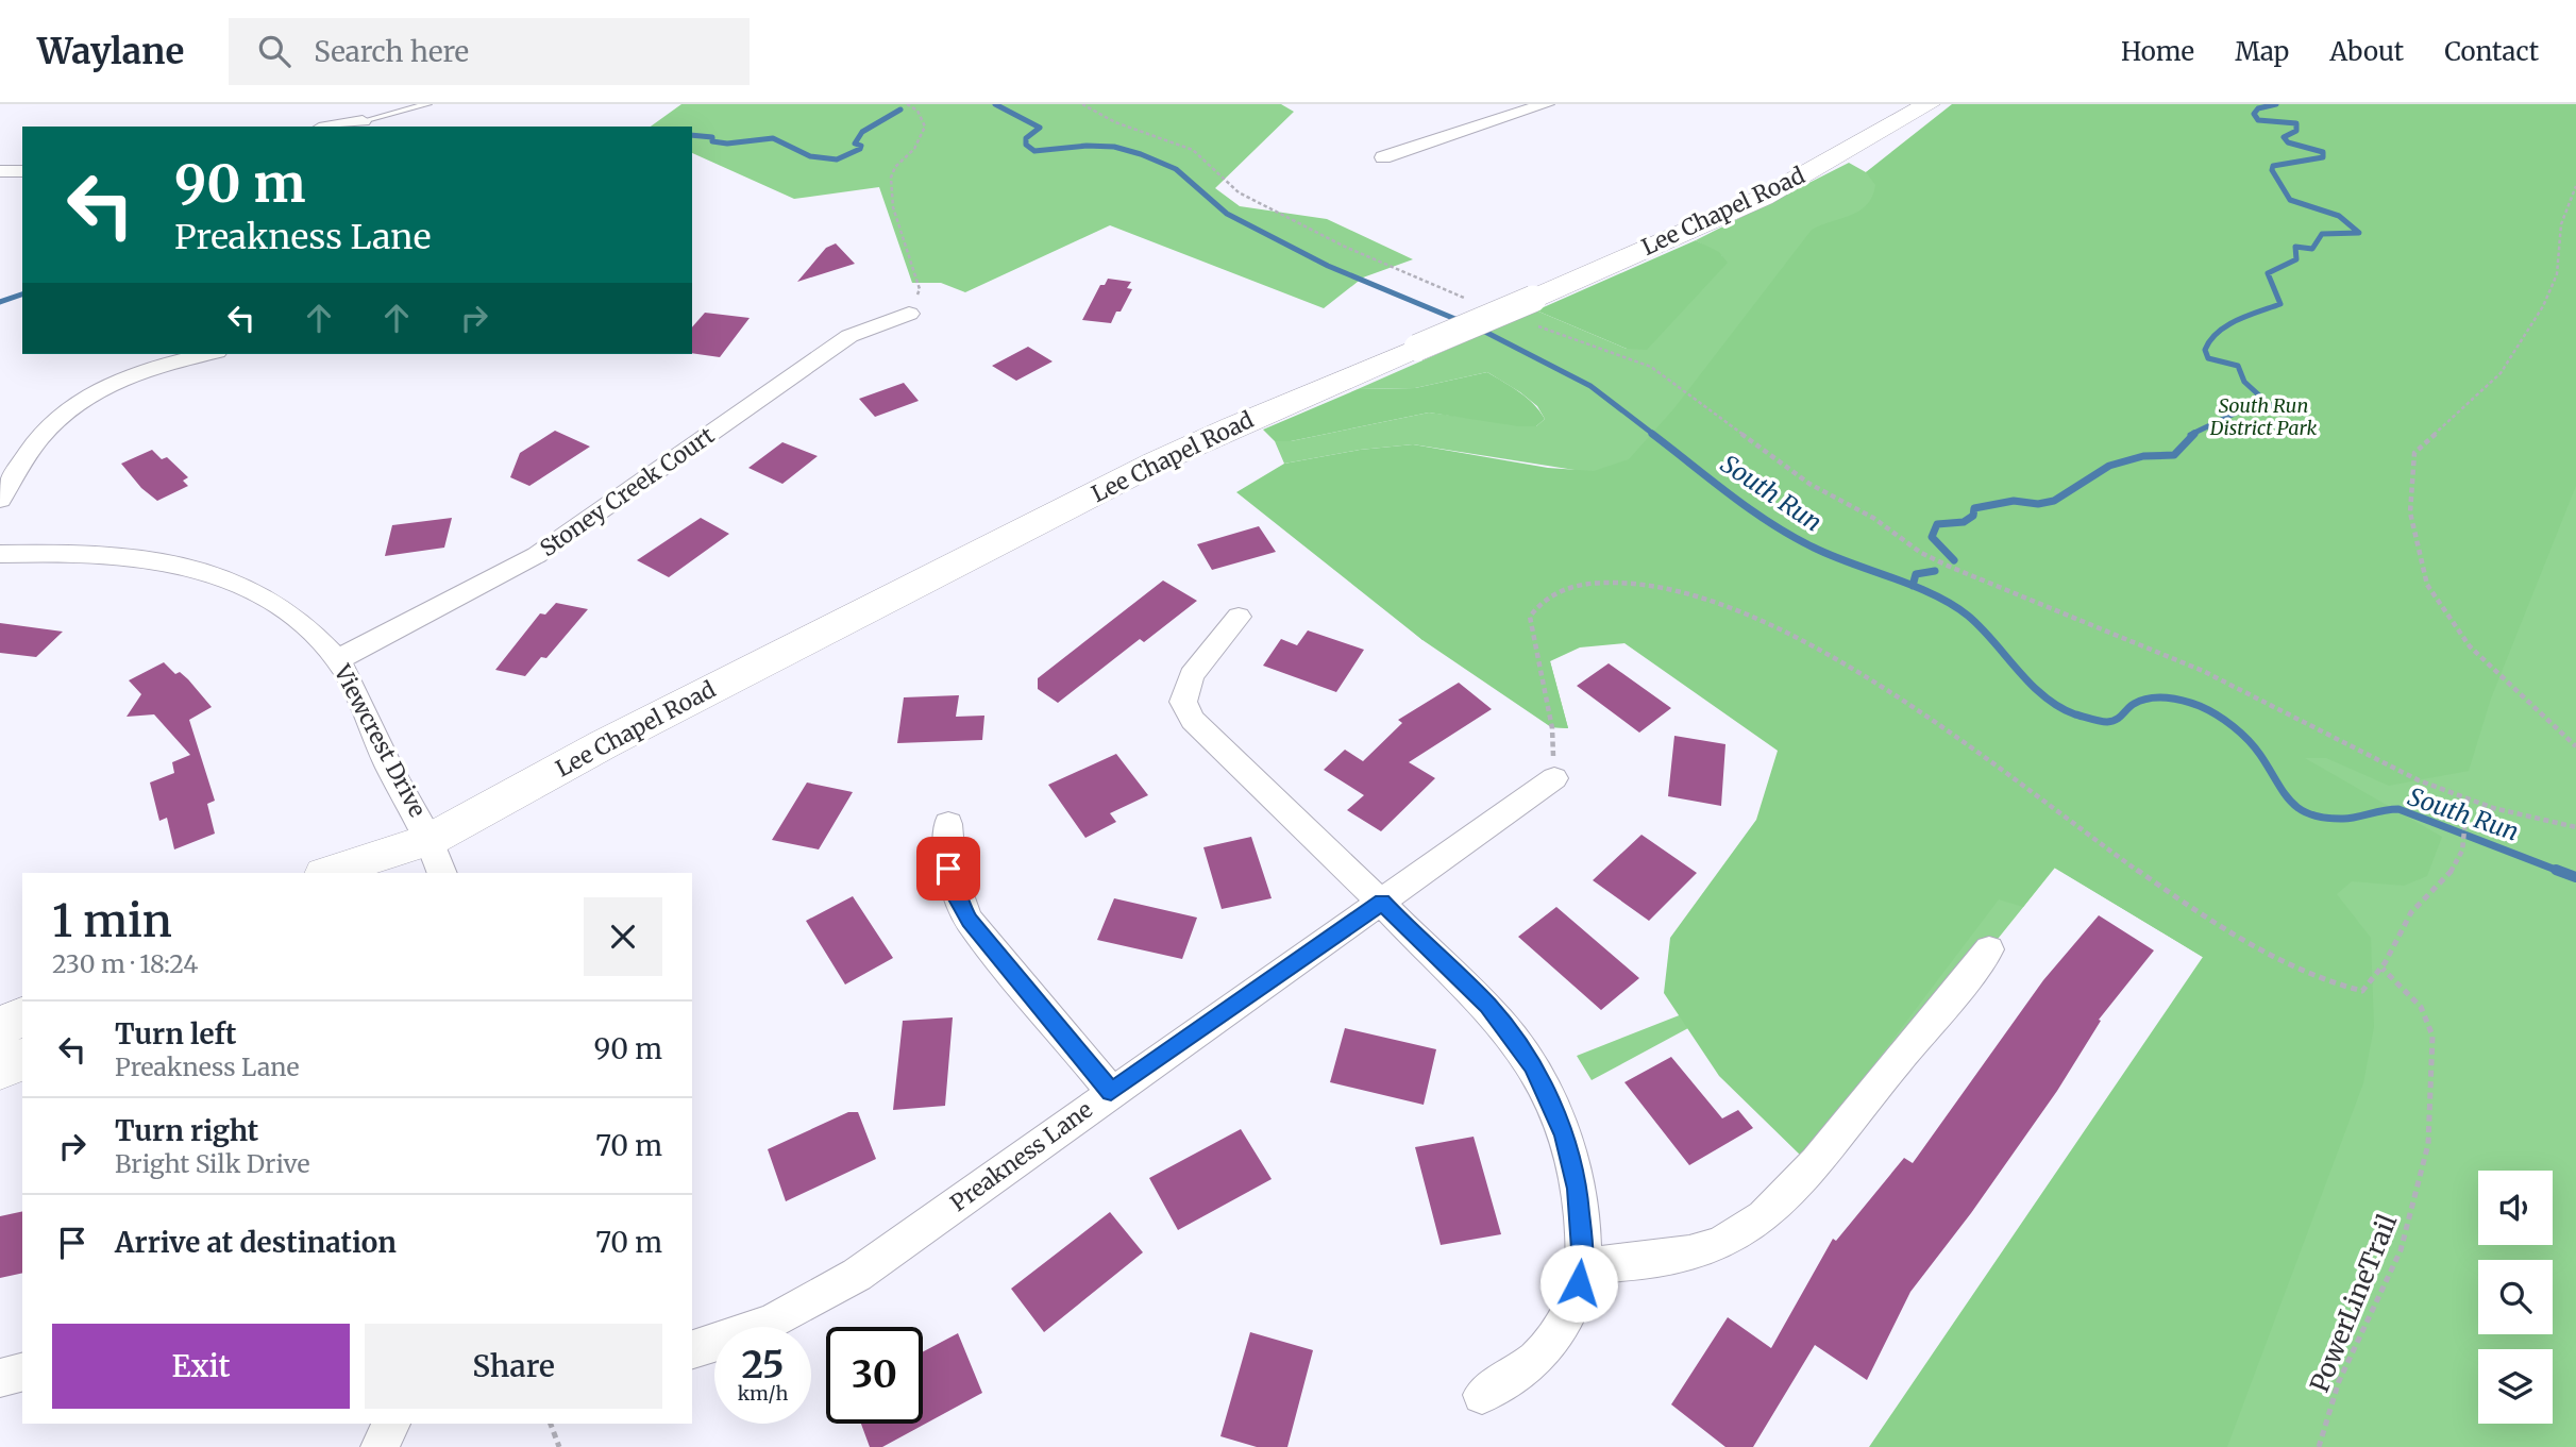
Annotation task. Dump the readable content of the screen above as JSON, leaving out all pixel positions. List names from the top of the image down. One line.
{"streets":{"main road":["Lee Chapel Road"],"street":["Stoney Creek Court","Viewcrest Drive","Preakness Lane"],"path":["PowerLineTrail"]},"crossings":[["Lee Chapel Road","Viewcrest Drive"],["Stoney Creek Court","Viewcrest Drive"]],"water":["South Run"],"parks":["South Run District Park"],"page":{"header":"Waylane","search":"Search here","nav":["Home","Map","About","Contact"],"turn":["90 m","Preakness Lane"],"heading":["1 min","230 m · 18:24"],"list":[{"name":"Turn left","note":"Preakness Lane","value":"90 m"},{"name":"Turn right","note":"Bright Silk Drive","value":"70 m"},{"name":"Arrive at destination","value":"70 m"}],"buttons":["Exit","Share"],"speed":"25 km/h","limit":"30"}}
